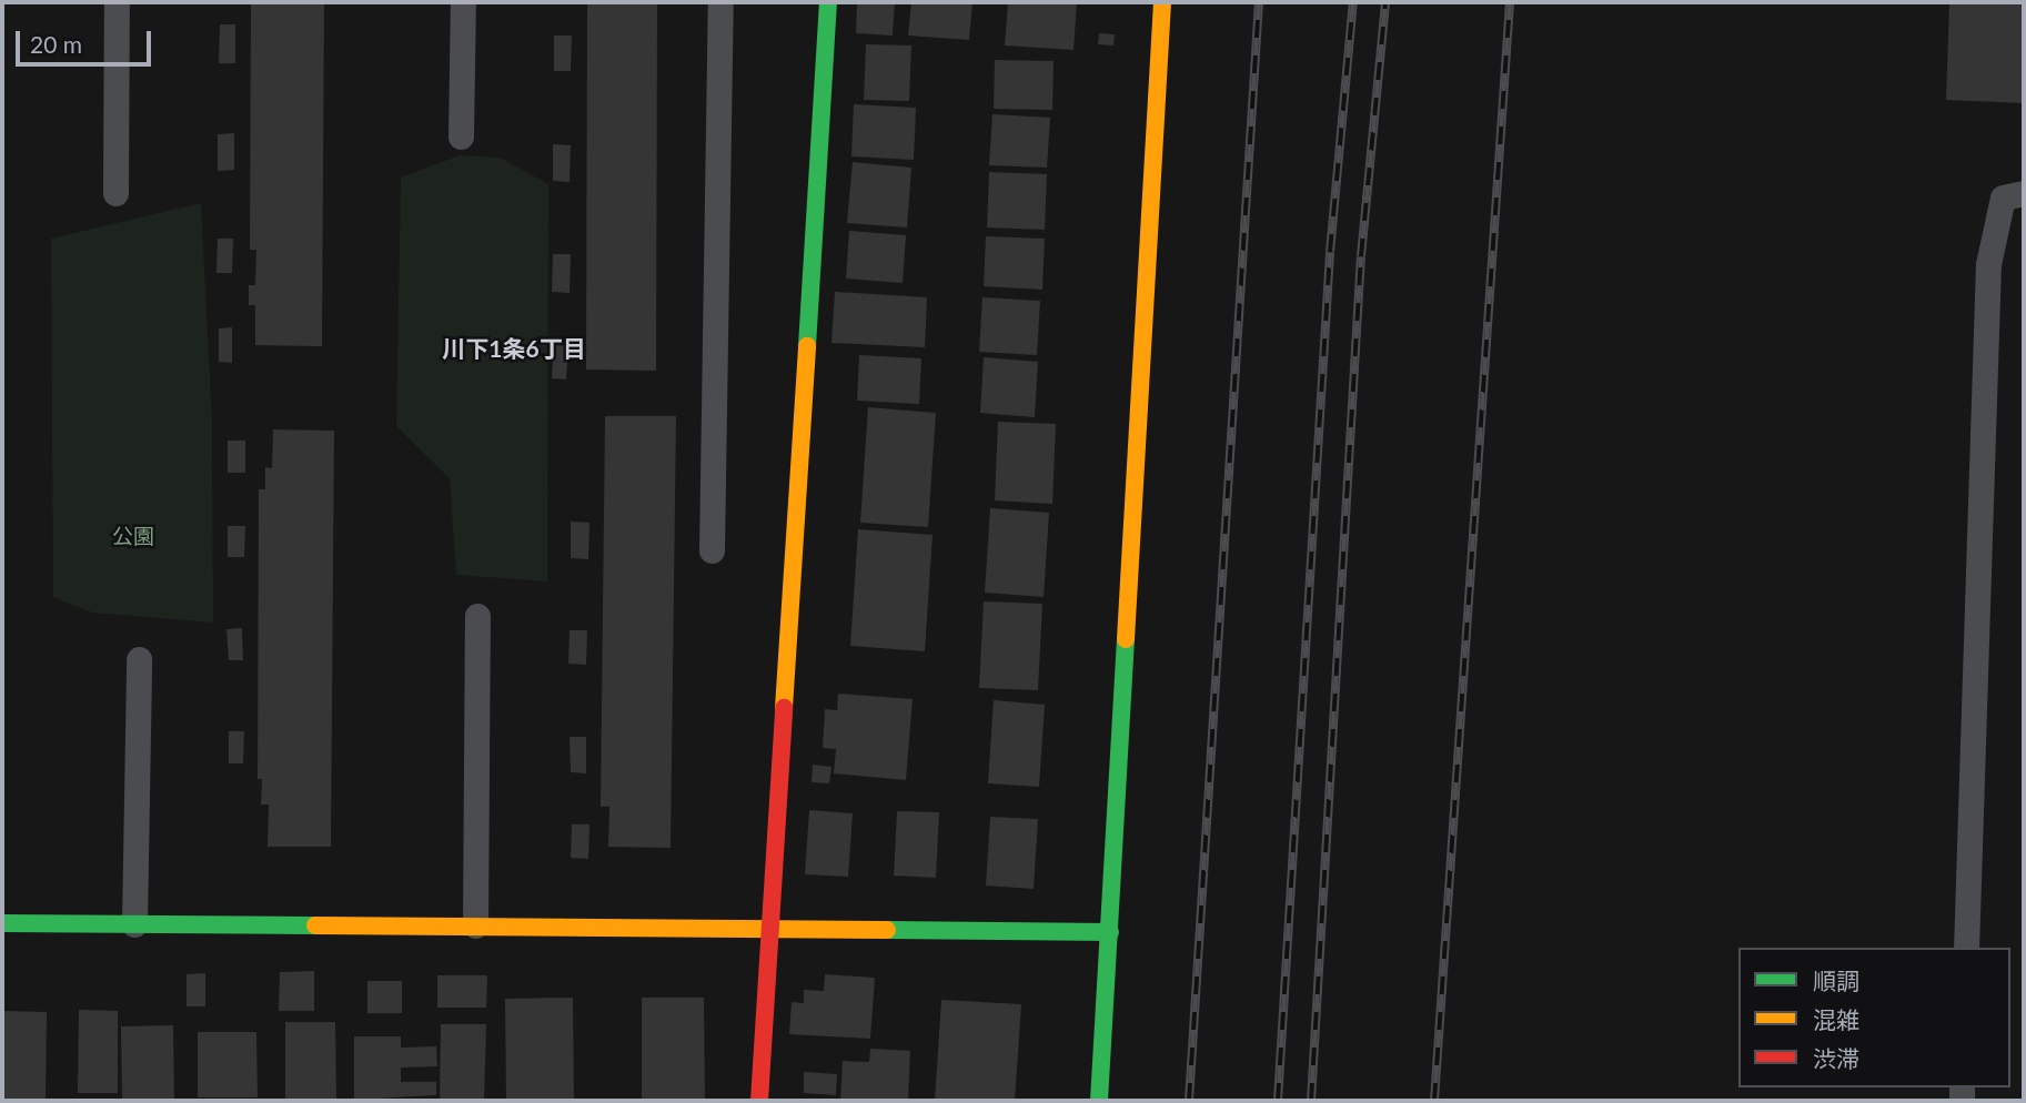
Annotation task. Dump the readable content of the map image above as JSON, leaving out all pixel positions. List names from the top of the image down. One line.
{"districts":["川下1条6丁目"],"parks":["公園"],"legend":["順調","混雑","渋滞"],"scale_bar":"20 m"}
